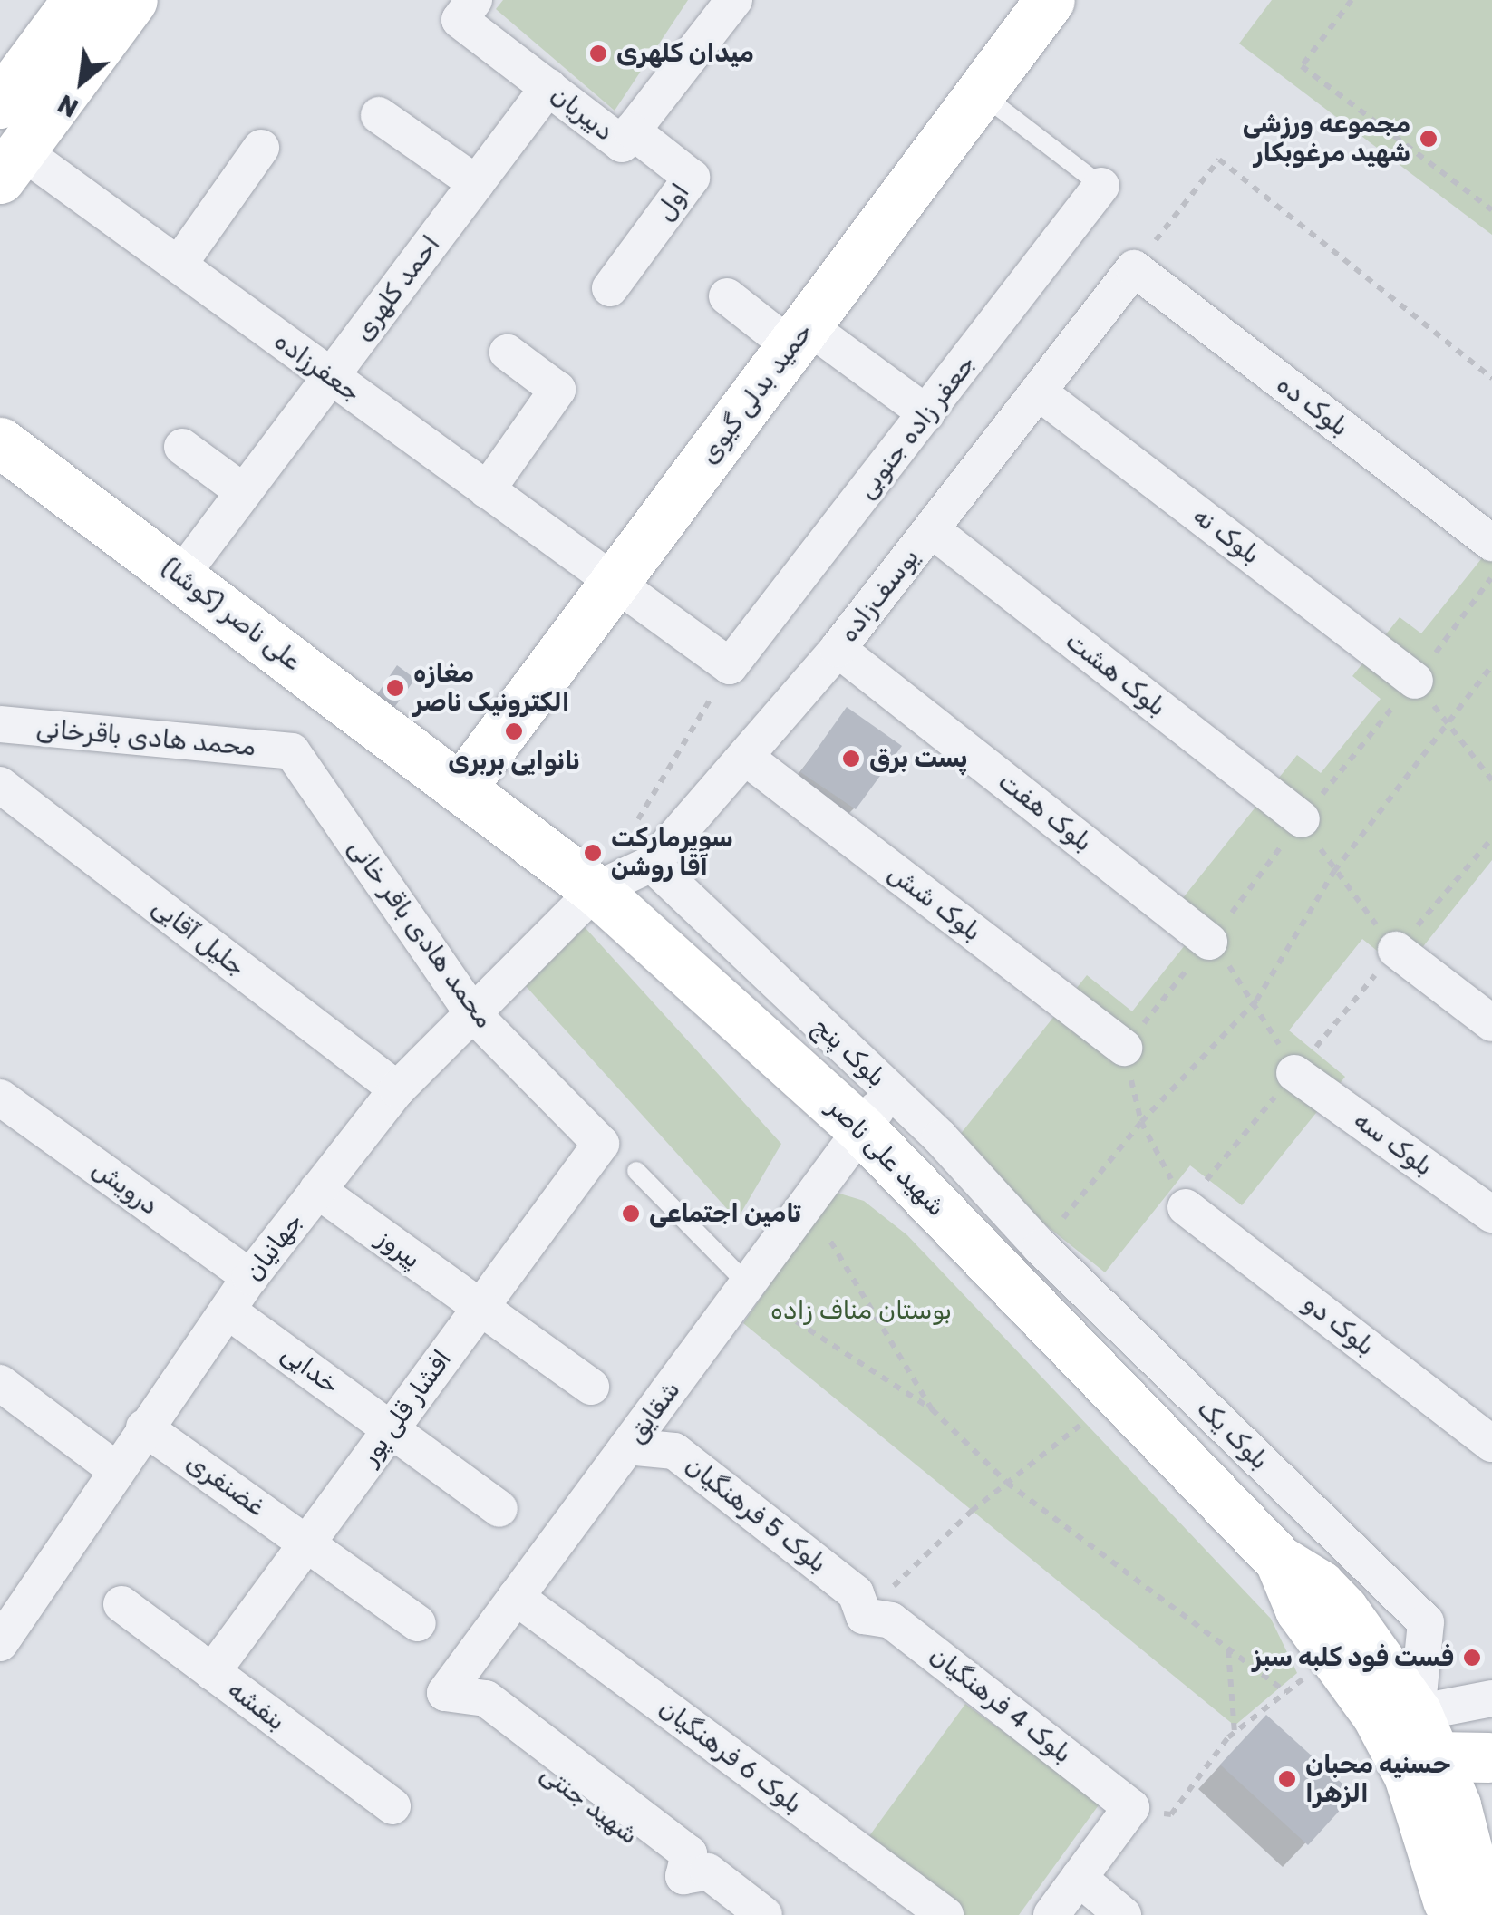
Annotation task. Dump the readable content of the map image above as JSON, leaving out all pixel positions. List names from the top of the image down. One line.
{"streets":{"street":["دبیریان","اول","احمد کلهری","جعفرزاده","حمید بدلی گیوی","بلوک ده","جعفر زاده جنوبی","بلوک نه","یوسف‌زاده","علی ناصر (کوشا)","بلوک هشت","محمد هادی باقرخانی","بلوک هفت","بلوک شش","محمد هادی باقر خانی","جلیل آقایی","بلوک پنج","بلوک سه","شهید علی ناصر","درویش","جهانیان","پیروز","بلوک دو","خدایی","افشار قلی پور","شقایق","بلوک یک","غضنفری","بلوک 5 فرهنگیان","بلوک 4 فرهنگیان","بنفشه","بلوک 6 فرهنگیان","شهید جنتی"]},"crossings":[["دبیریان","اول"],["دبیریان","احمد کلهری"],["احمد کلهری","جعفرزاده"],["احمد کلهری","علی ناصر (کوشا)"],["جعفرزاده","حمید بدلی گیوی"],["جعفرزاده","جعفر زاده جنوبی"],["حمید بدلی گیوی","علی ناصر (کوشا)"],["حمید بدلی گیوی","شهید علی ناصر"],["بلوک ده","یوسف‌زاده"],["بلوک نه","یوسف‌زاده"],["یوسف‌زاده","بلوک هشت"],["یوسف‌زاده","بلوک هفت"],["یوسف‌زاده","بلوک شش"],["یوسف‌زاده","بلوک پنج"],["یوسف‌زاده","شهید علی ناصر"],["یوسف‌زاده","جهانیان"],["علی ناصر (کوشا)","شهید علی ناصر"],["محمد هادی باقرخانی","محمد هادی باقر خانی"],["محمد هادی باقر خانی","جهانیان"],["محمد هادی باقر خانی","افشار قلی پور"],["جلیل آقایی","جهانیان"],["بلوک پنج","شقایق"],["بلوک پنج","بلوک یک"],["شهید علی ناصر","جهانیان"],["شهید علی ناصر","شقایق"],["شهید علی ناصر","بلوک یک"],["درویش","جهانیان"],["جهانیان","پیروز"],["جهانیان","خدایی"],["جهانیان","غضنفری"],["پیروز","افشار قلی پور"],["خدایی","افشار قلی پور"],["افشار قلی پور","غضنفری"],["افشار قلی پور","بنفشه"],["شقایق","بلوک 5 فرهنگیان"],["شقایق","بلوک 6 فرهنگیان"],["شقایق","شهید جنتی"],["بلوک 5 فرهنگیان","بلوک 4 فرهنگیان"]],"parks":["بوستان مناف زاده"],"places":["میدان کلهری","مجموعه ورزشی شهید مرغوبکار","مغازه الکترونیک ناصر","نانوایی بربری","پست برق","سوپرمارکت آقا روشن","تامین اجتماعی","فست فود کلبه سبز","حسنیه محبان الزهرا"],"north":"bottom left"}
